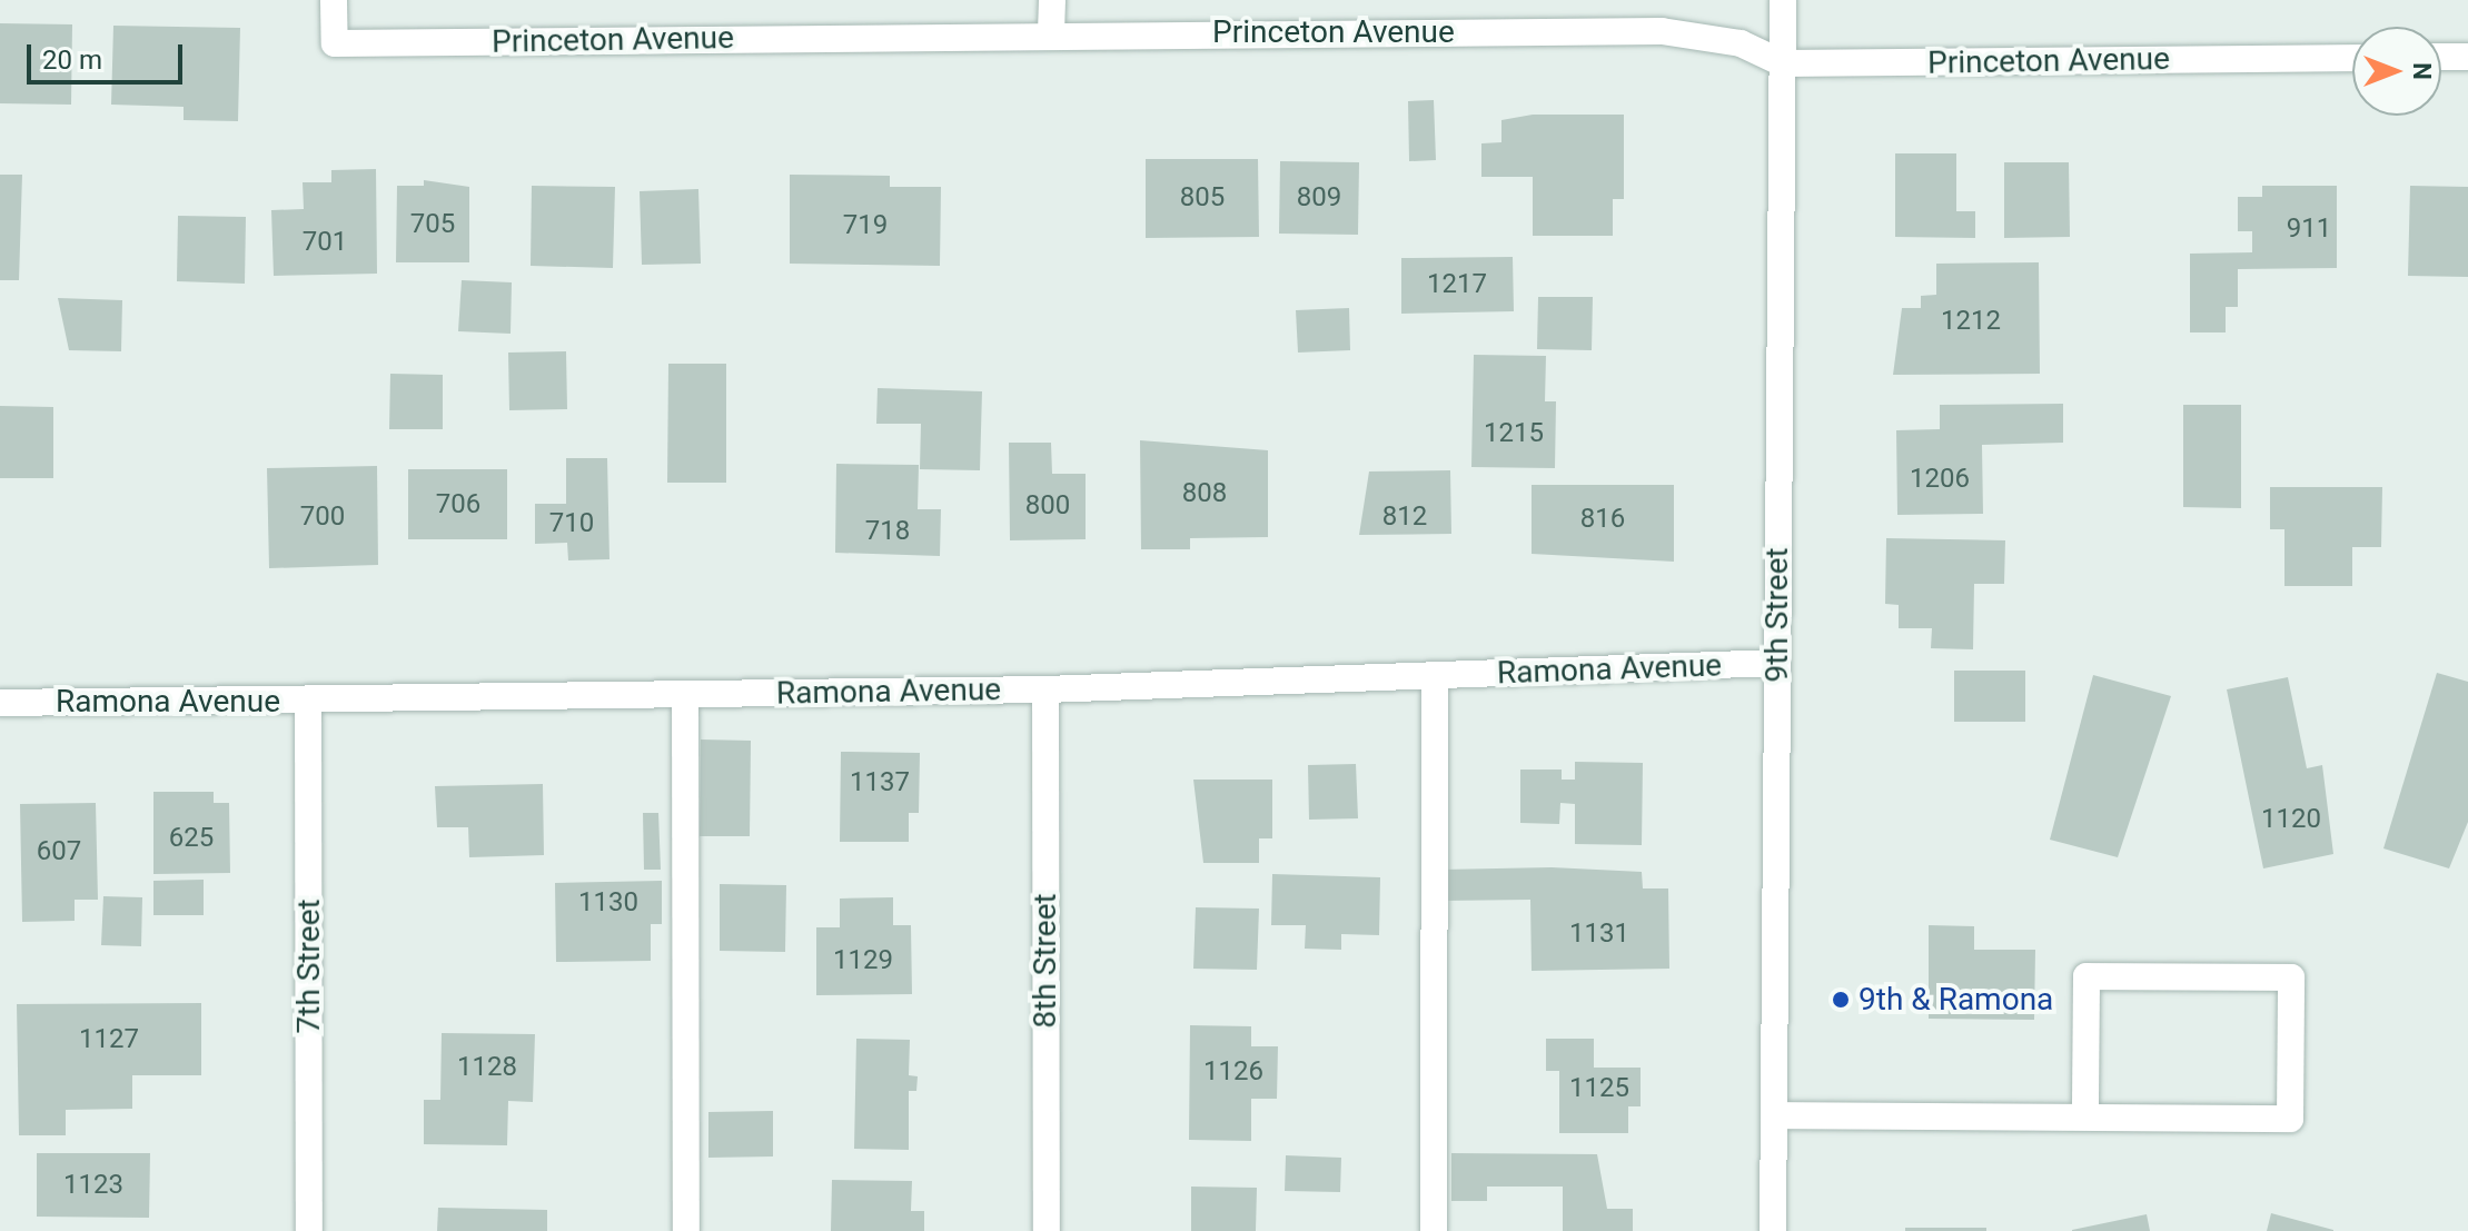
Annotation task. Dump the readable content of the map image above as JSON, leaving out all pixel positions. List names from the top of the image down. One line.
{"streets":{"street":["Princeton Avenue","9th Street","Ramona Avenue","8th Street","7th Street"]},"crossings":[["Princeton Avenue","9th Street"],["9th Street","Ramona Avenue"],["Ramona Avenue","8th Street"],["Ramona Avenue","7th Street"]],"places":["9th & Ramona"],"house_numbers":["805","809","705","719","911","701","1217","1212","1215","1206","808","706","800","700","812","816","710","718","1137","1120","625","607","1130","1131","1129","1127","1128","1126","1125","1123"],"scale_bar":"20 m","north":"right"}
